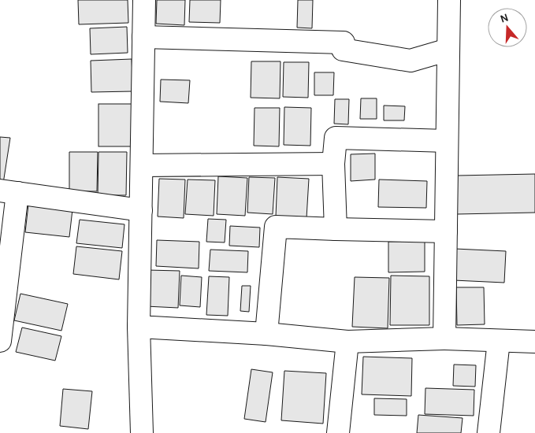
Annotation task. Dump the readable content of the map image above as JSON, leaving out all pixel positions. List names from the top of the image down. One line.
{"north":"top"}
